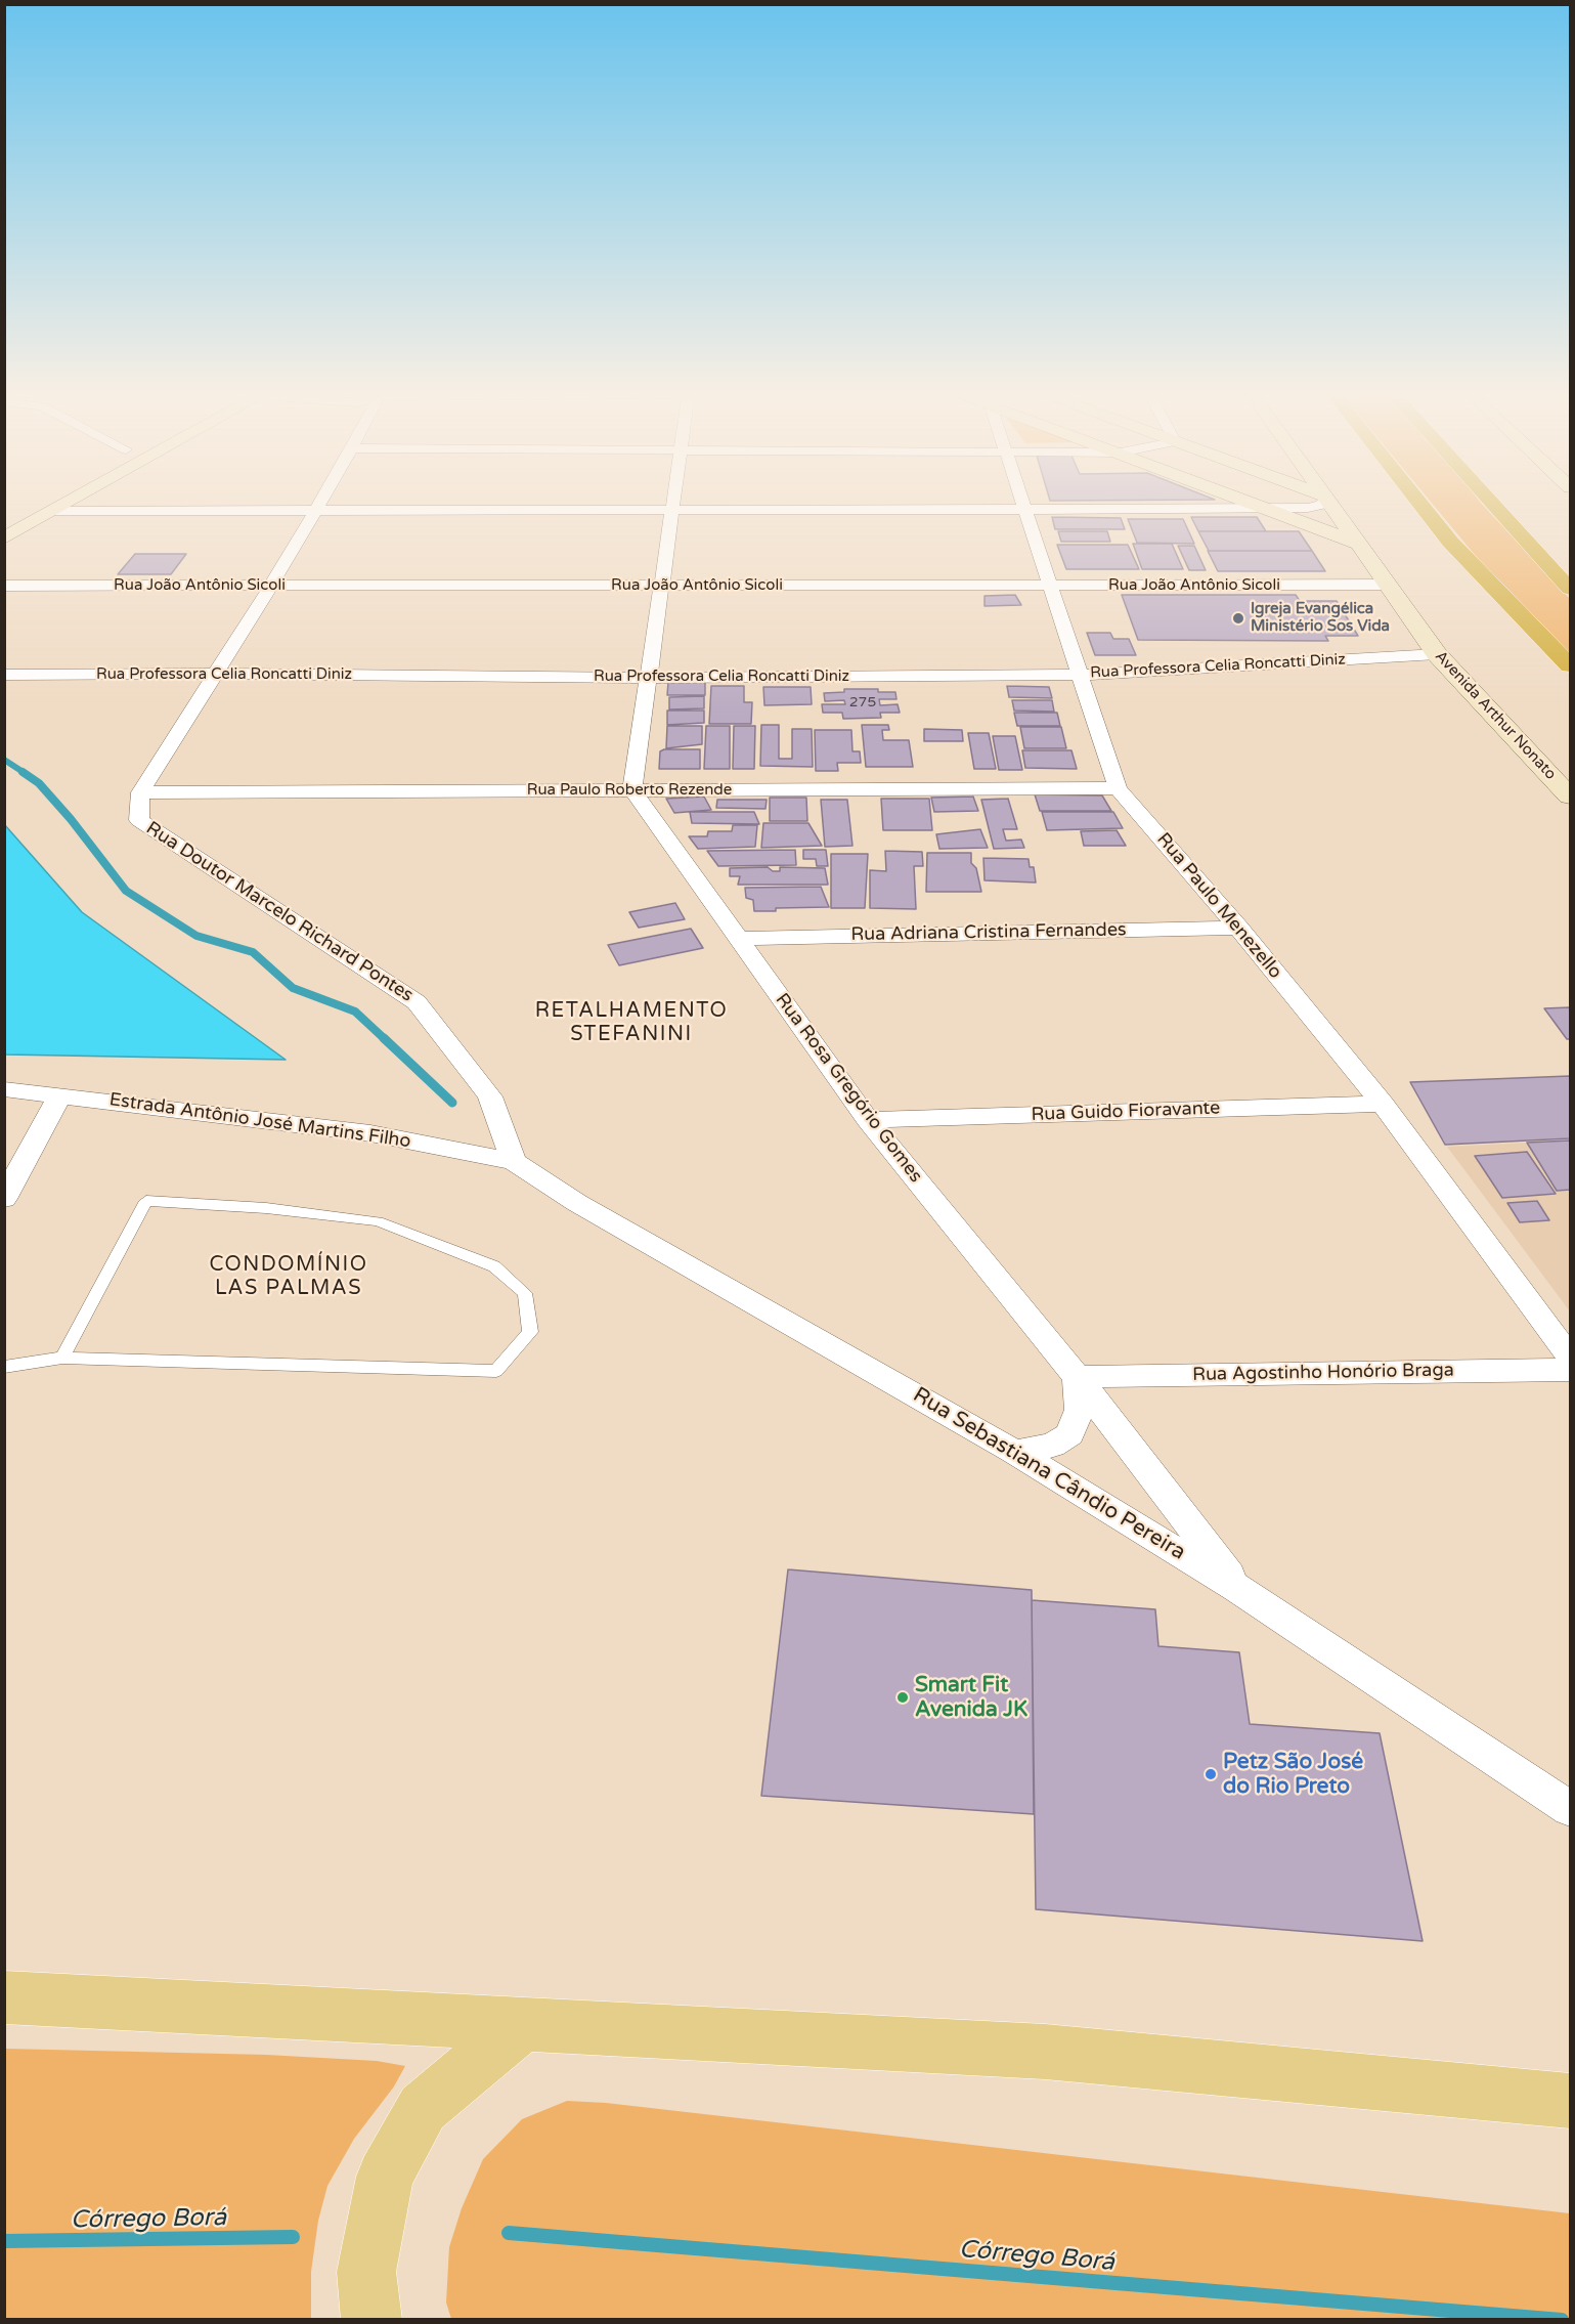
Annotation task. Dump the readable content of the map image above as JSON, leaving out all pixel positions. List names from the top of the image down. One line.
{"streets":{"main road":["Avenida Arthur Nonato"],"street":["Rua João Antônio Sicoli","Rua Professora Celia Roncatti Diniz","Rua Paulo Roberto Rezende","Rua Paulo Menezello","Rua Doutor Marcelo Richard Pontes","Rua Adriana Cristina Fernandes","Rua Rosa Gregório Gomes","Rua Guido Fioravante","Estrada Antônio José Martins Filho","Rua Agostinho Honório Braga","Rua Sebastiana Cândio Pereira"]},"crossings":[["Rua João Antônio Sicoli","Avenida Arthur Nonato"],["Rua João Antônio Sicoli","Rua Paulo Menezello"],["Rua Professora Celia Roncatti Diniz","Avenida Arthur Nonato"],["Rua Professora Celia Roncatti Diniz","Rua Paulo Menezello"],["Rua Paulo Roberto Rezende","Rua Paulo Menezello"],["Rua Paulo Roberto Rezende","Rua Doutor Marcelo Richard Pontes"],["Rua Paulo Roberto Rezende","Rua Rosa Gregório Gomes"],["Rua Paulo Menezello","Rua Adriana Cristina Fernandes"],["Rua Paulo Menezello","Rua Guido Fioravante"],["Rua Doutor Marcelo Richard Pontes","Estrada Antônio José Martins Filho"],["Rua Doutor Marcelo Richard Pontes","Rua Sebastiana Cândio Pereira"],["Rua Adriana Cristina Fernandes","Rua Rosa Gregório Gomes"],["Rua Rosa Gregório Gomes","Rua Guido Fioravante"],["Rua Rosa Gregório Gomes","Rua Agostinho Honório Braga"],["Rua Rosa Gregório Gomes","Rua Sebastiana Cândio Pereira"],["Estrada Antônio José Martins Filho","Rua Sebastiana Cândio Pereira"]],"districts":["RETALHAMENTO STEFANINI","CONDOMÍNIO LAS PALMAS"],"water":["Córrego Borá"],"places":["Igreja Evangélica Ministério Sos Vida","Smart Fit Avenida JK","Petz São José do Rio Preto"],"house_numbers":["275"]}
